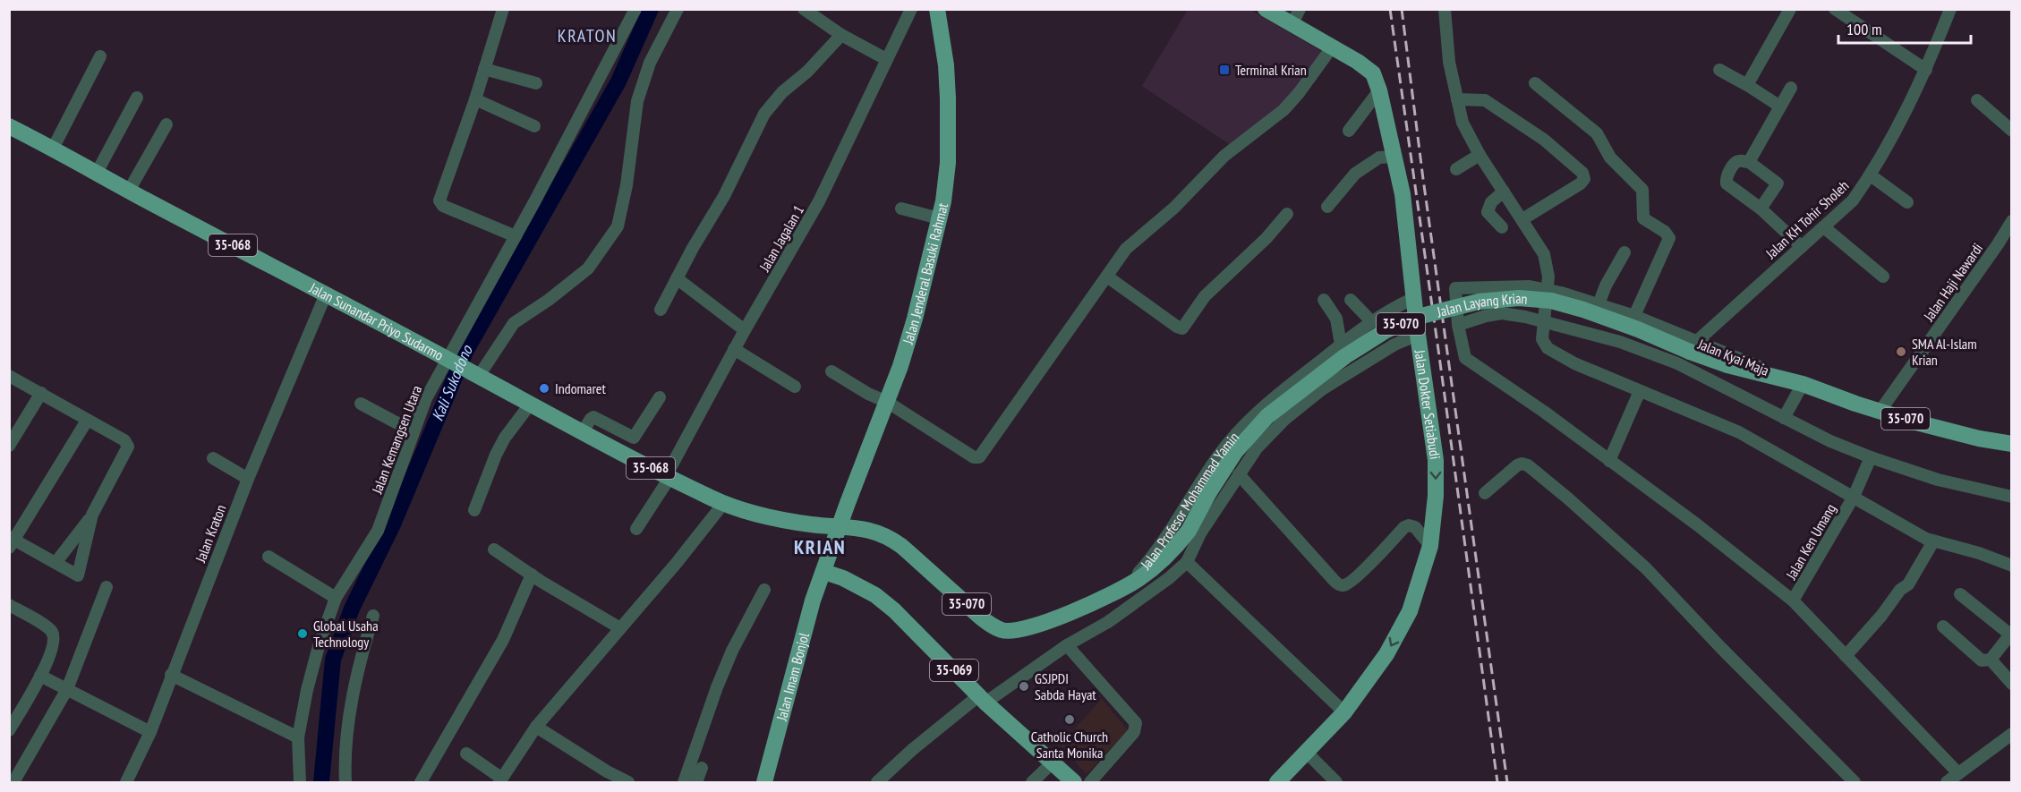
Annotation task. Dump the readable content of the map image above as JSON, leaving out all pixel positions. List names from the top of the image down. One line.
{"streets":{"main road":["35-068","Jalan Jenderal Basuki Rahmat","Jalan Layang Krian","Jalan Sunandar Priyo Sudarmo","35-070","Jalan Dokter Setiabudi","Jalan Profesor Mohammad Yamin","35-069","Jalan Imam Bonjol"],"street":["Jalan KH Tohir Sholeh","Jalan Jagalan 1","Jalan Haji Nawardi","Jalan Kyai Maja","Jalan Kemangsen Utara","Jalan Kraton","Jalan Ken Umang"]},"crossings":[["Jalan KH Tohir Sholeh","Jalan Layang Krian"],["Jalan KH Tohir Sholeh","Jalan Kyai Maja"],["Jalan Jagalan 1","Jalan Sunandar Priyo Sudarmo"],["Jalan Jenderal Basuki Rahmat","Jalan Sunandar Priyo Sudarmo"],["Jalan Jenderal Basuki Rahmat","Jalan Profesor Mohammad Yamin"],["Jalan Jenderal Basuki Rahmat","Jalan Imam Bonjol"],["Jalan Haji Nawardi","35-070"],["Jalan Layang Krian","35-070"],["Jalan Layang Krian","Jalan Kyai Maja"],["Jalan Layang Krian","Jalan Profesor Mohammad Yamin"],["Jalan Sunandar Priyo Sudarmo","Jalan Kemangsen Utara"],["Jalan Sunandar Priyo Sudarmo","Jalan Profesor Mohammad Yamin"],["Jalan Sunandar Priyo Sudarmo","Jalan Kraton"],["Jalan Sunandar Priyo Sudarmo","Jalan Imam Bonjol"],["Jalan Dokter Setiabudi","Jalan Profesor Mohammad Yamin"],["Jalan Profesor Mohammad Yamin","Jalan Imam Bonjol"],["35-069","Jalan Imam Bonjol"]],"one_way":["Jalan Dokter Setiabudi"],"districts":["KRATON","KRIAN"],"water":["Kali Sukodono"],"places":{"transit":["Terminal Krian"],"other":["SMA Al-Islam Krian","Indomaret","Global Usaha Technology","GSJPDI Sabda Hayat","Catholic Church Santa Monika"]},"scale_bar":"100 m"}
